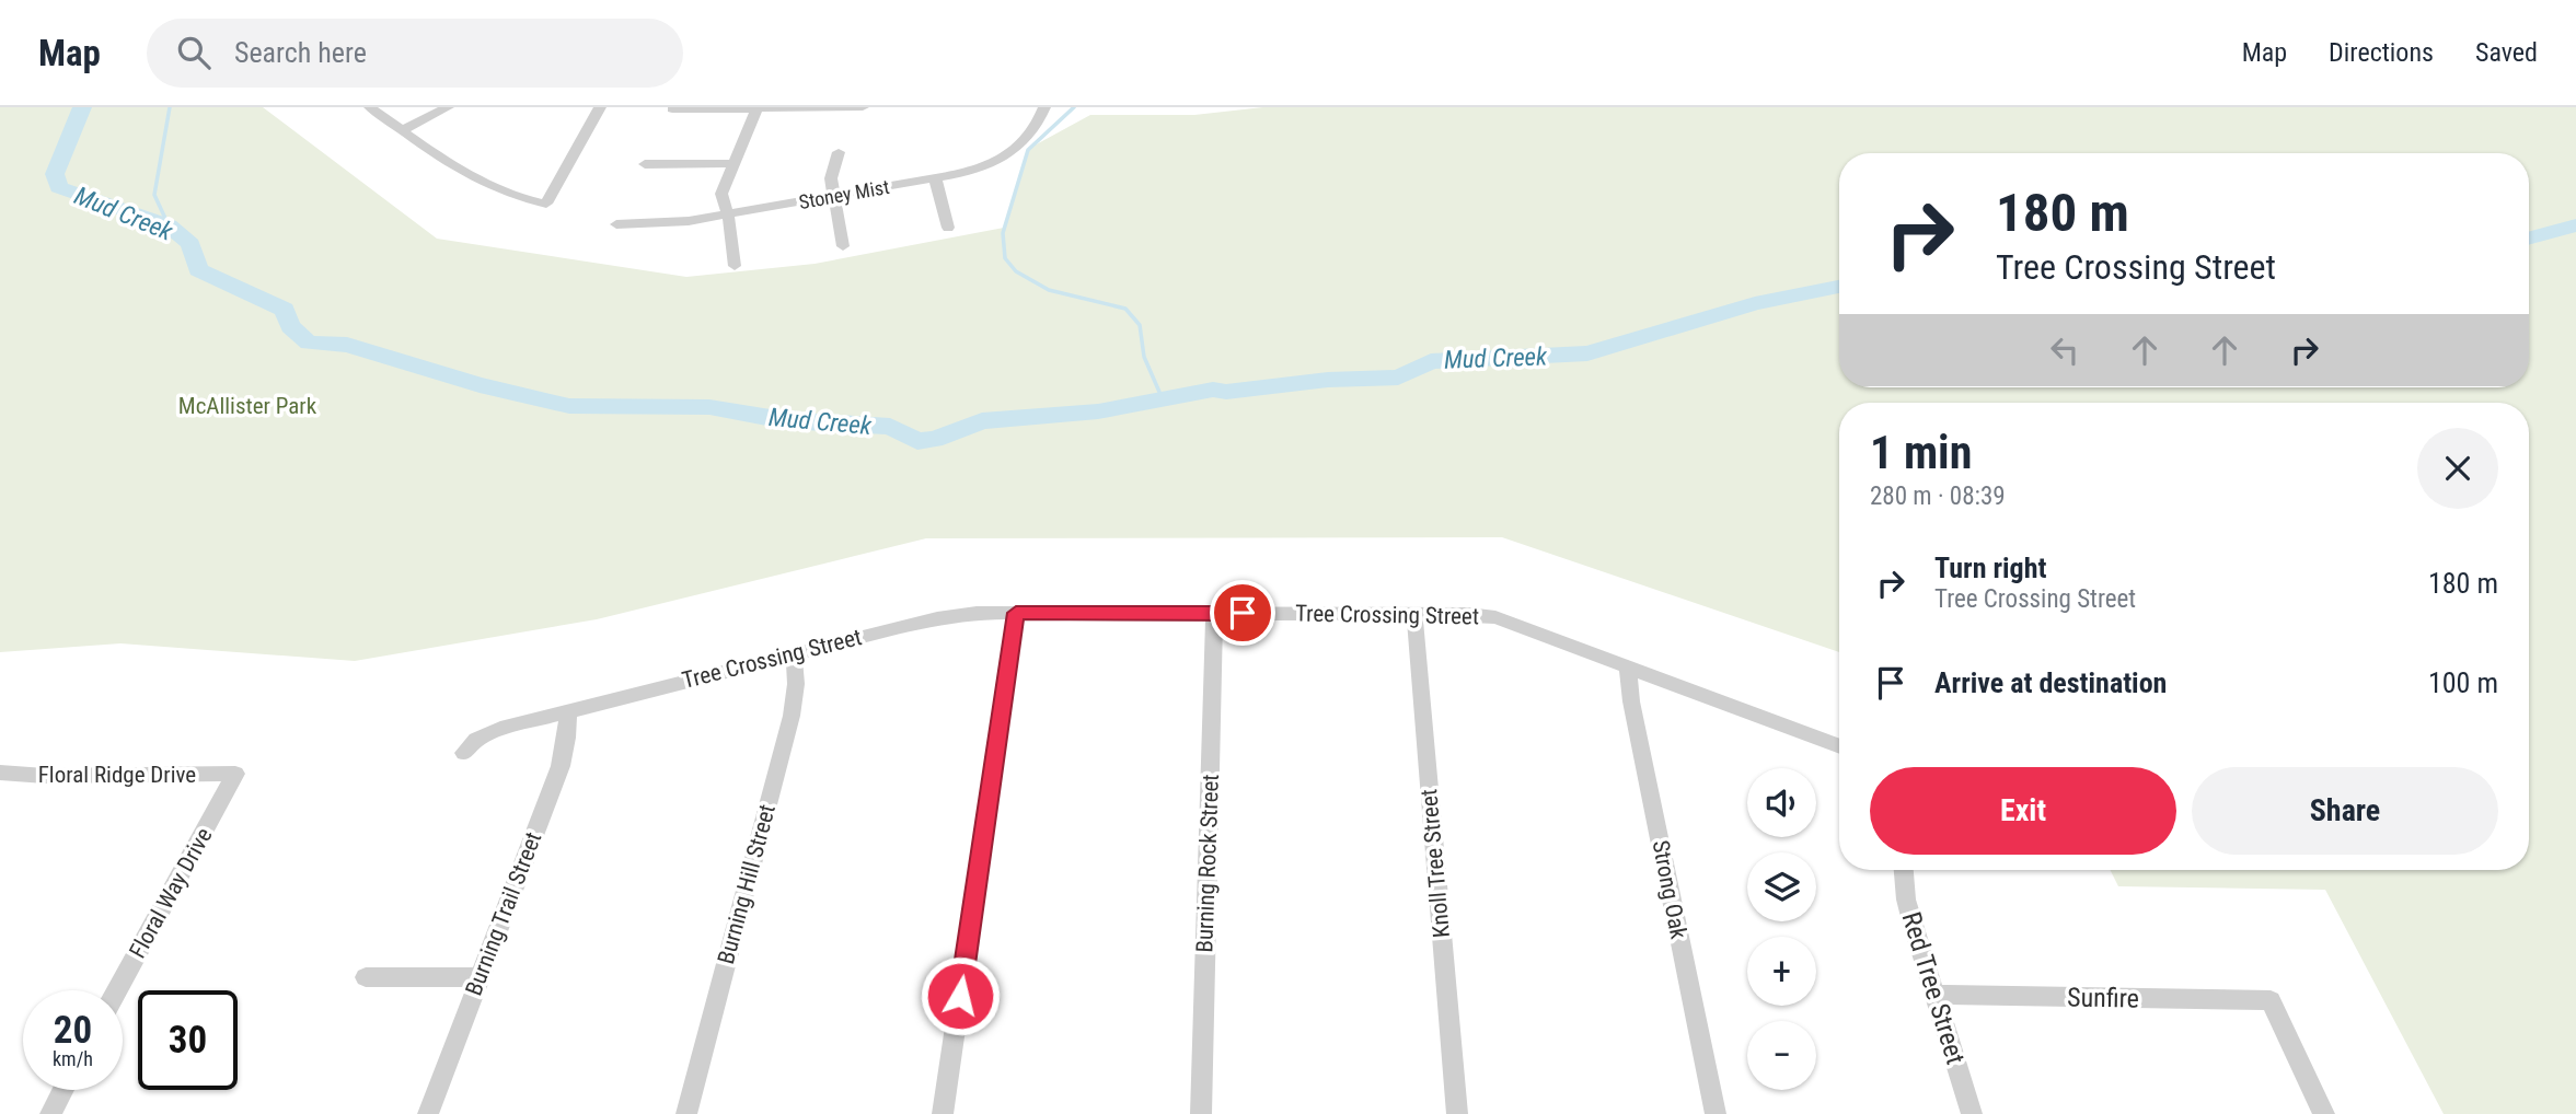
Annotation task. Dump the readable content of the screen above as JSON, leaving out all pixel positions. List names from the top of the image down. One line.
{"streets":{"street":["Stoney Mist","Tree Crossing Street","Floral Ridge Drive","Burning Rock Street","Knoll Tree Street","Burning Hill Street","Strong Oak","Floral Way Drive","Burning Trail Street","Red Tree Street","Sunfire"]},"crossings":[["Tree Crossing Street","Burning Rock Street"],["Tree Crossing Street","Knoll Tree Street"],["Tree Crossing Street","Burning Hill Street"],["Tree Crossing Street","Strong Oak"],["Tree Crossing Street","Burning Trail Street"],["Floral Ridge Drive","Floral Way Drive"],["Red Tree Street","Sunfire"]],"water":["Mud Creek"],"parks":["McAllister Park"],"page":{"header":"Map","search":"Search here","nav":["Map","Directions","Saved"],"turn":["180 m","Tree Crossing Street"],"heading":["1 min","280 m · 08:39"],"list":[{"name":"Turn right","note":"Tree Crossing Street","value":"180 m"},{"name":"Arrive at destination","value":"100 m"}],"buttons":["Exit","Share"],"map_buttons":["+","−"],"speed":"20 km/h","limit":"30"}}
